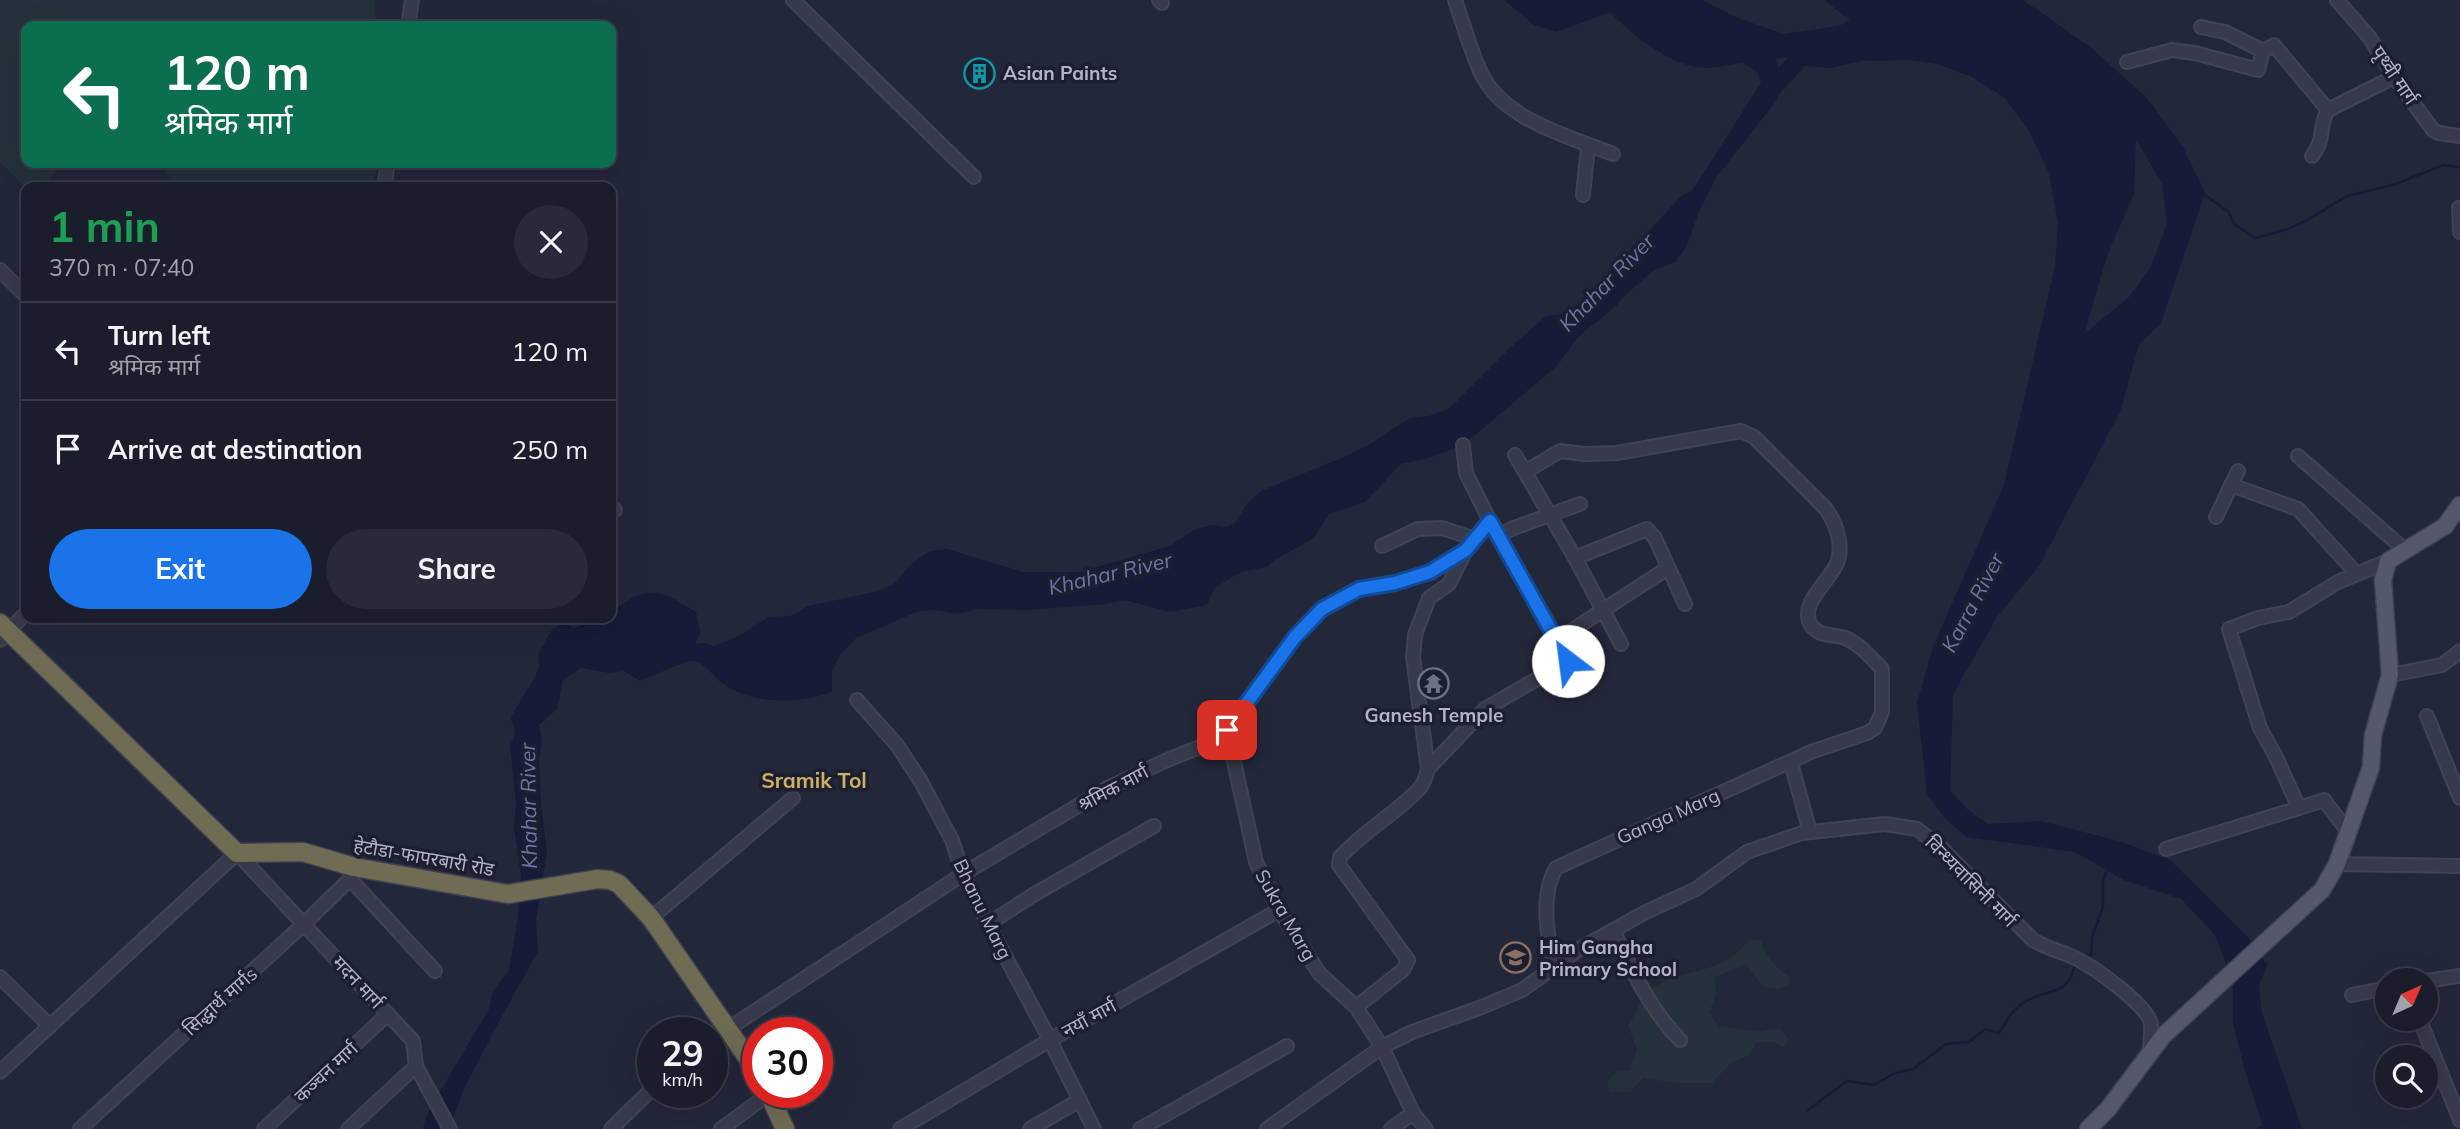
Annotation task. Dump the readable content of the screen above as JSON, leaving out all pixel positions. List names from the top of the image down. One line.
{"streets":{"highway":["हेटौडा-फापरबारी रोड"],"street":["पृथ्वी मार्ग","श्रमिक मार्ग","Ganga Marg","विन्ध्यवासिनी मार्ग","Bhanu Marg","Sukra Marg","मदन मार्ग","सिद्धार्थ मार्गs","नयाँ मार्ग","कञ्चन मार्ग"]},"crossings":[["श्रमिक मार्ग","Bhanu Marg"],["श्रमिक मार्ग","Sukra Marg"],["Ganga Marg","विन्ध्यवासिनी मार्ग"],["हेटौडा-फापरबारी रोड","मदन मार्ग"],["हेटौडा-फापरबारी रोड","सिद्धार्थ मार्गs"],["विन्ध्यवासिनी मार्ग","Sukra Marg"],["Bhanu Marg","नयाँ मार्ग"],["Sukra Marg","नयाँ मार्ग"],["मदन मार्ग","सिद्धार्थ मार्गs"],["मदन मार्ग","कञ्चन मार्ग"]],"districts":["Sramik Tol"],"water":["Khahar River","Karra River"],"places":{"building":["Asian Paints"],"temple":["Ganesh Temple"],"school or university":["Him Gangha Primary School"]},"north":"top right","page":{"turn":["120 m","श्रमिक मार्ग"],"heading":["1 min","370 m · 07:40"],"list":[{"name":"Turn left","note":"श्रमिक मार्ग","value":"120 m"},{"name":"Arrive at destination","value":"250 m"}],"buttons":["Exit","Share"],"speed":"29 km/h","limit":"30"}}
